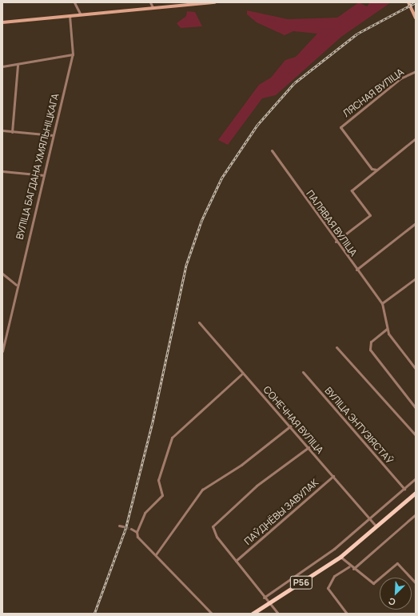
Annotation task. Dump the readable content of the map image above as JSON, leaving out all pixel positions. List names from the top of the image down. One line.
{"streets":{"main road":["Р56"],"street":["ЛЯСНАЯ ВУЛІЦА","ВУЛІЦА БАГДАНА ХМЯЛЬНІЦКАГА","ПАЛЯВАЯ ВУЛІЦА","СОНЕЧНАЯ ВУЛІЦА","ВУЛІЦА ЭНТУЗІЯСТАЎ","ПАЎДНЁВЫ ЗАВУЛАК"]},"crossings":[["СОНЕЧНАЯ ВУЛІЦА","ПАЎДНЁВЫ ЗАВУЛАК"],["СОНЕЧНАЯ ВУЛІЦА","Р56"]],"north":"bottom left"}
